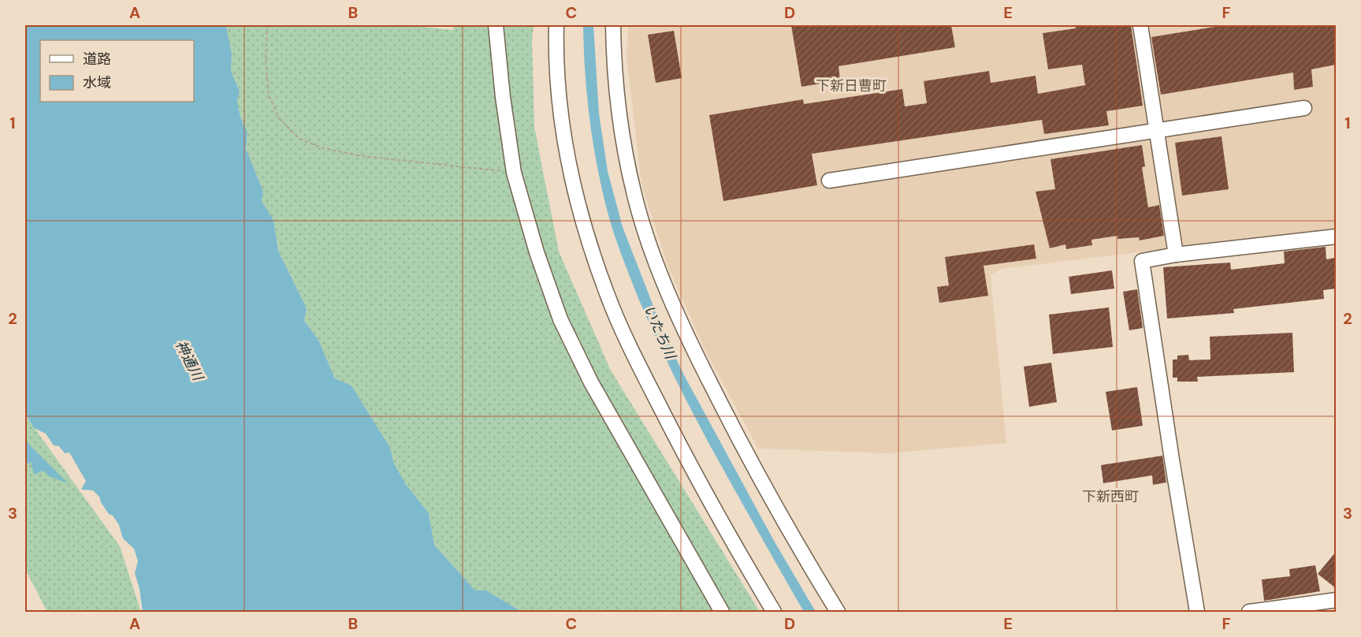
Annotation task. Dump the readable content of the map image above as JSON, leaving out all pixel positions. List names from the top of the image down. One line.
{"districts":["下新日曹町","下新西町"],"water":["いたち川","神通川"],"legend":["道路","水域"],"grid":{"columns":["A","B","C","D","E","F"],"rows":["1","2","3"]}}
